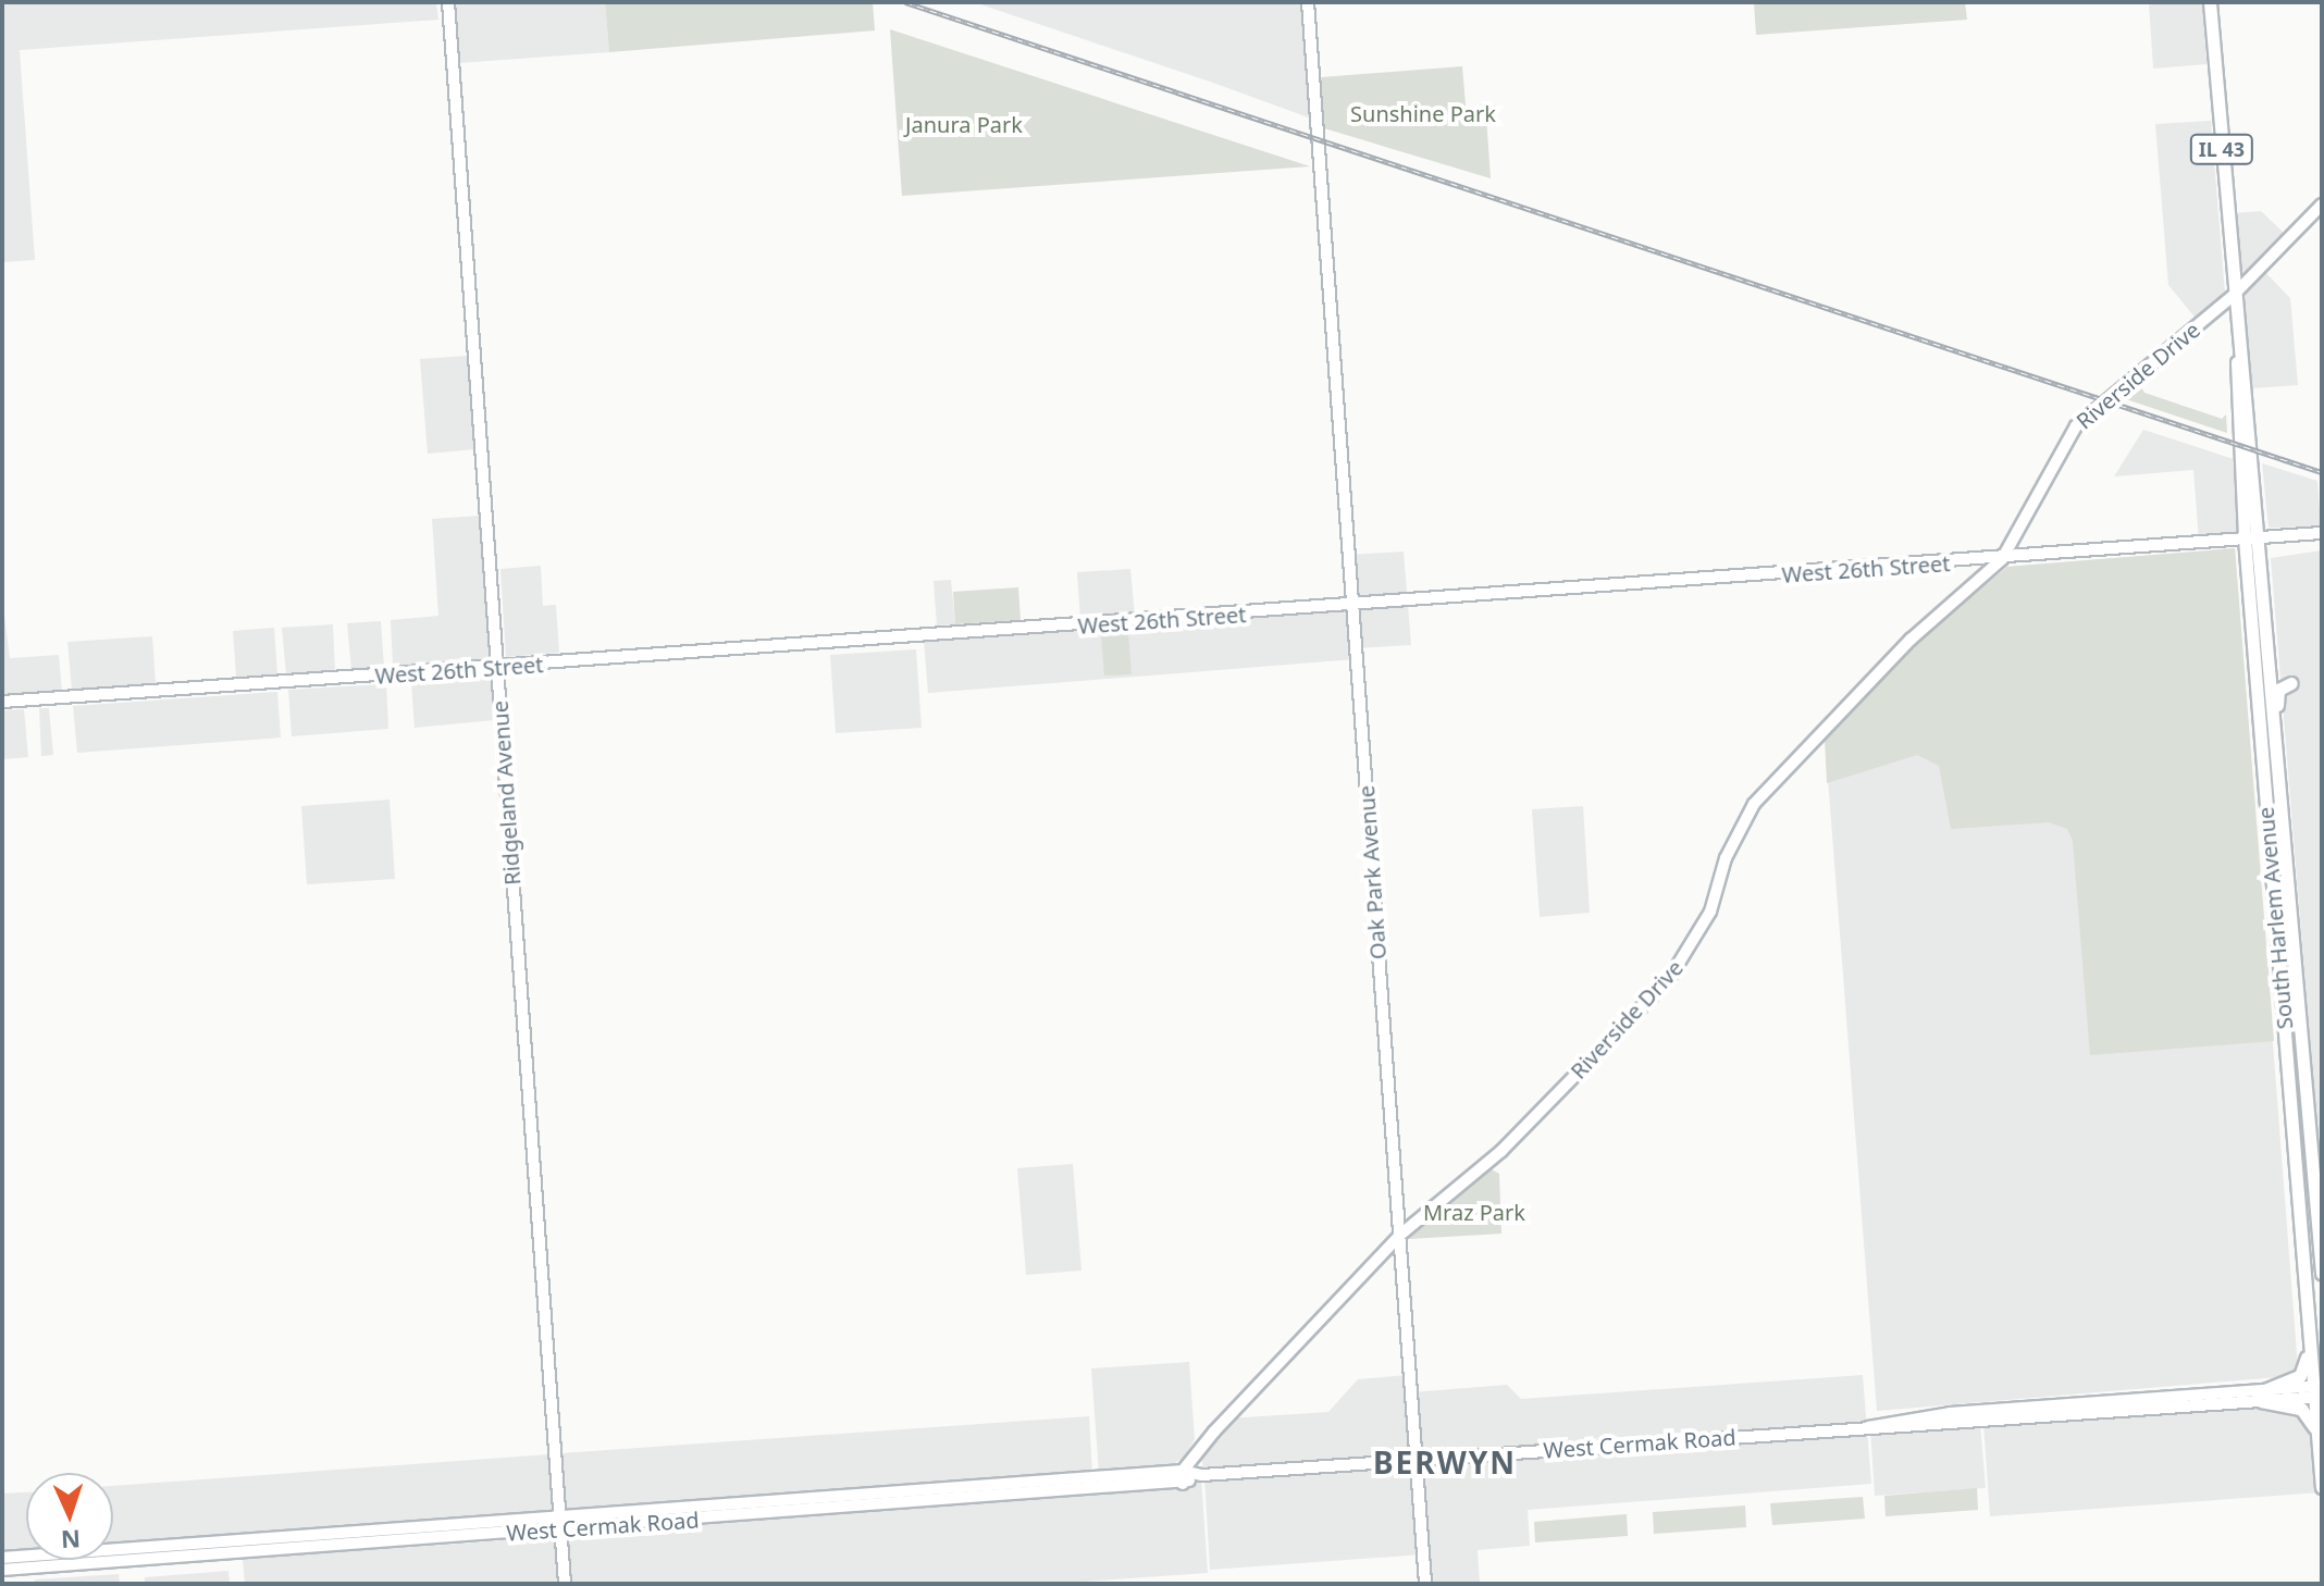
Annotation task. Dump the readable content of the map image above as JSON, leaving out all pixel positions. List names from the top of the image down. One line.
{"streets":{"main road":["IL 43","Riverside Drive","West 26th Street","Ridgeland Avenue","Oak Park Avenue","South Harlem Avenue","West Cermak Road"]},"crossings":[["Riverside Drive","West 26th Street"],["Riverside Drive","Oak Park Avenue"],["Riverside Drive","South Harlem Avenue"],["Riverside Drive","West Cermak Road"],["West 26th Street","Ridgeland Avenue"],["West 26th Street","Oak Park Avenue"],["West 26th Street","South Harlem Avenue"],["Ridgeland Avenue","West Cermak Road"],["Oak Park Avenue","West Cermak Road"],["South Harlem Avenue","West Cermak Road"]],"districts":["BERWYN"],"parks":["Sunshine Park","Janura Park","Mraz Park"],"north":"bottom"}
